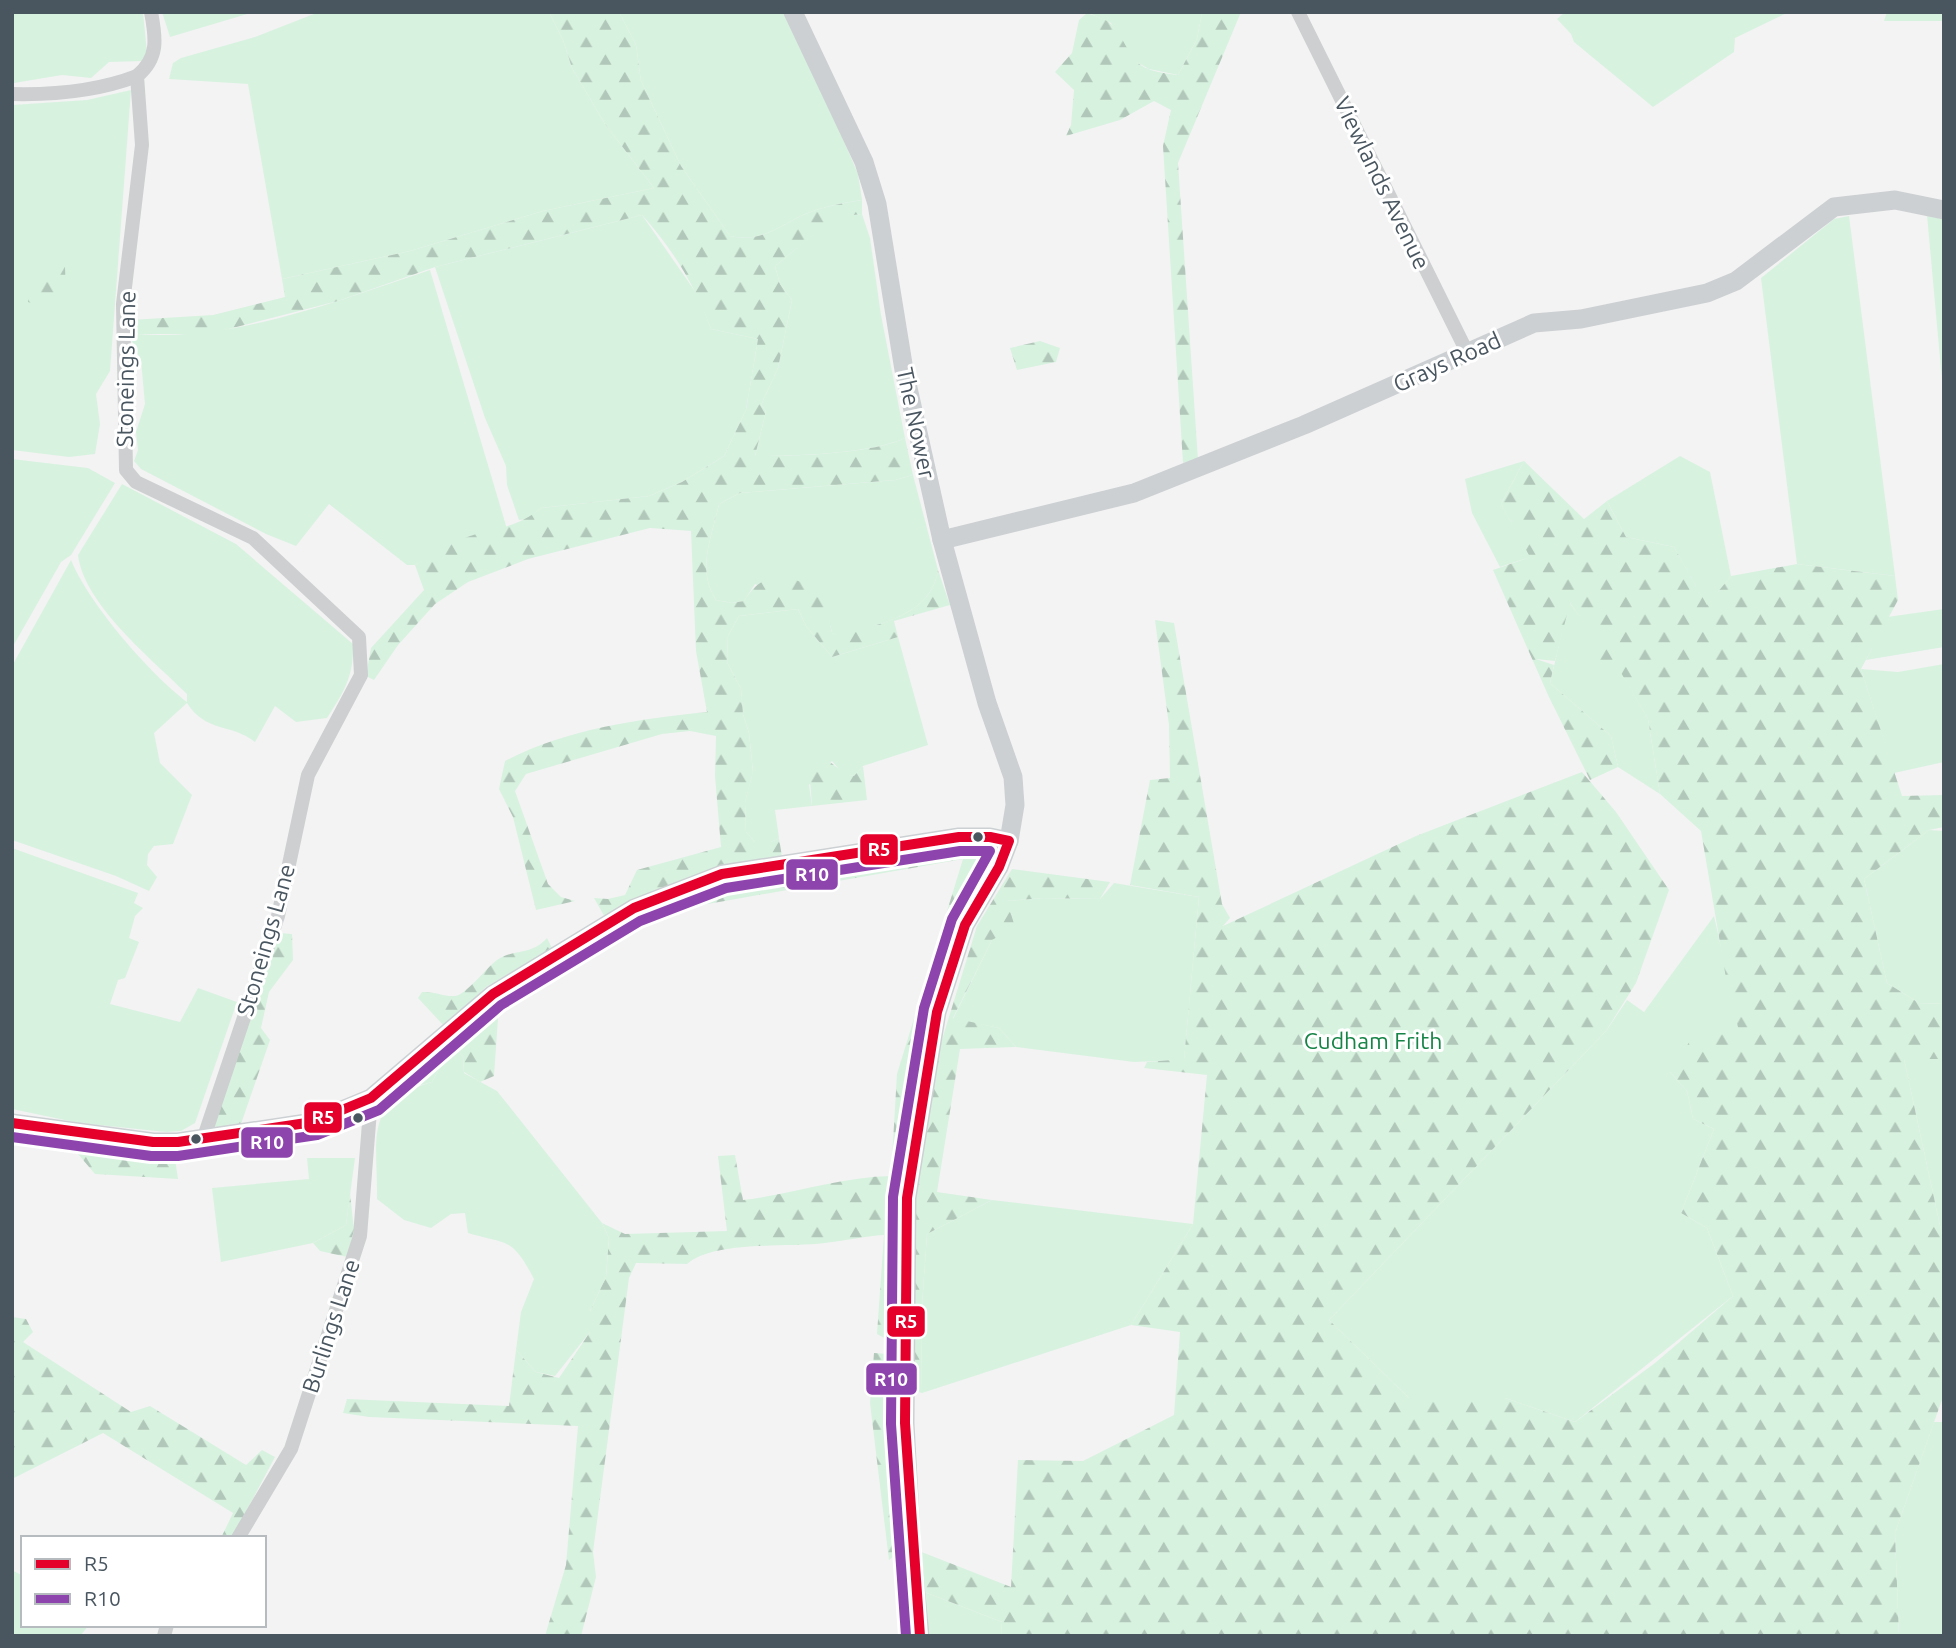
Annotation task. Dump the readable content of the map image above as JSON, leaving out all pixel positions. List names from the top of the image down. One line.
{"streets":{"street":["Viewlands Avenue","Grays Road","Stoneings Lane","The Nower","Burlings Lane"]},"crossings":[["Viewlands Avenue","Grays Road"],["Grays Road","The Nower"]],"parks":["Cudham Frith"],"lines":["transit line R5","transit line R10"],"legend":["R5","R10"]}
